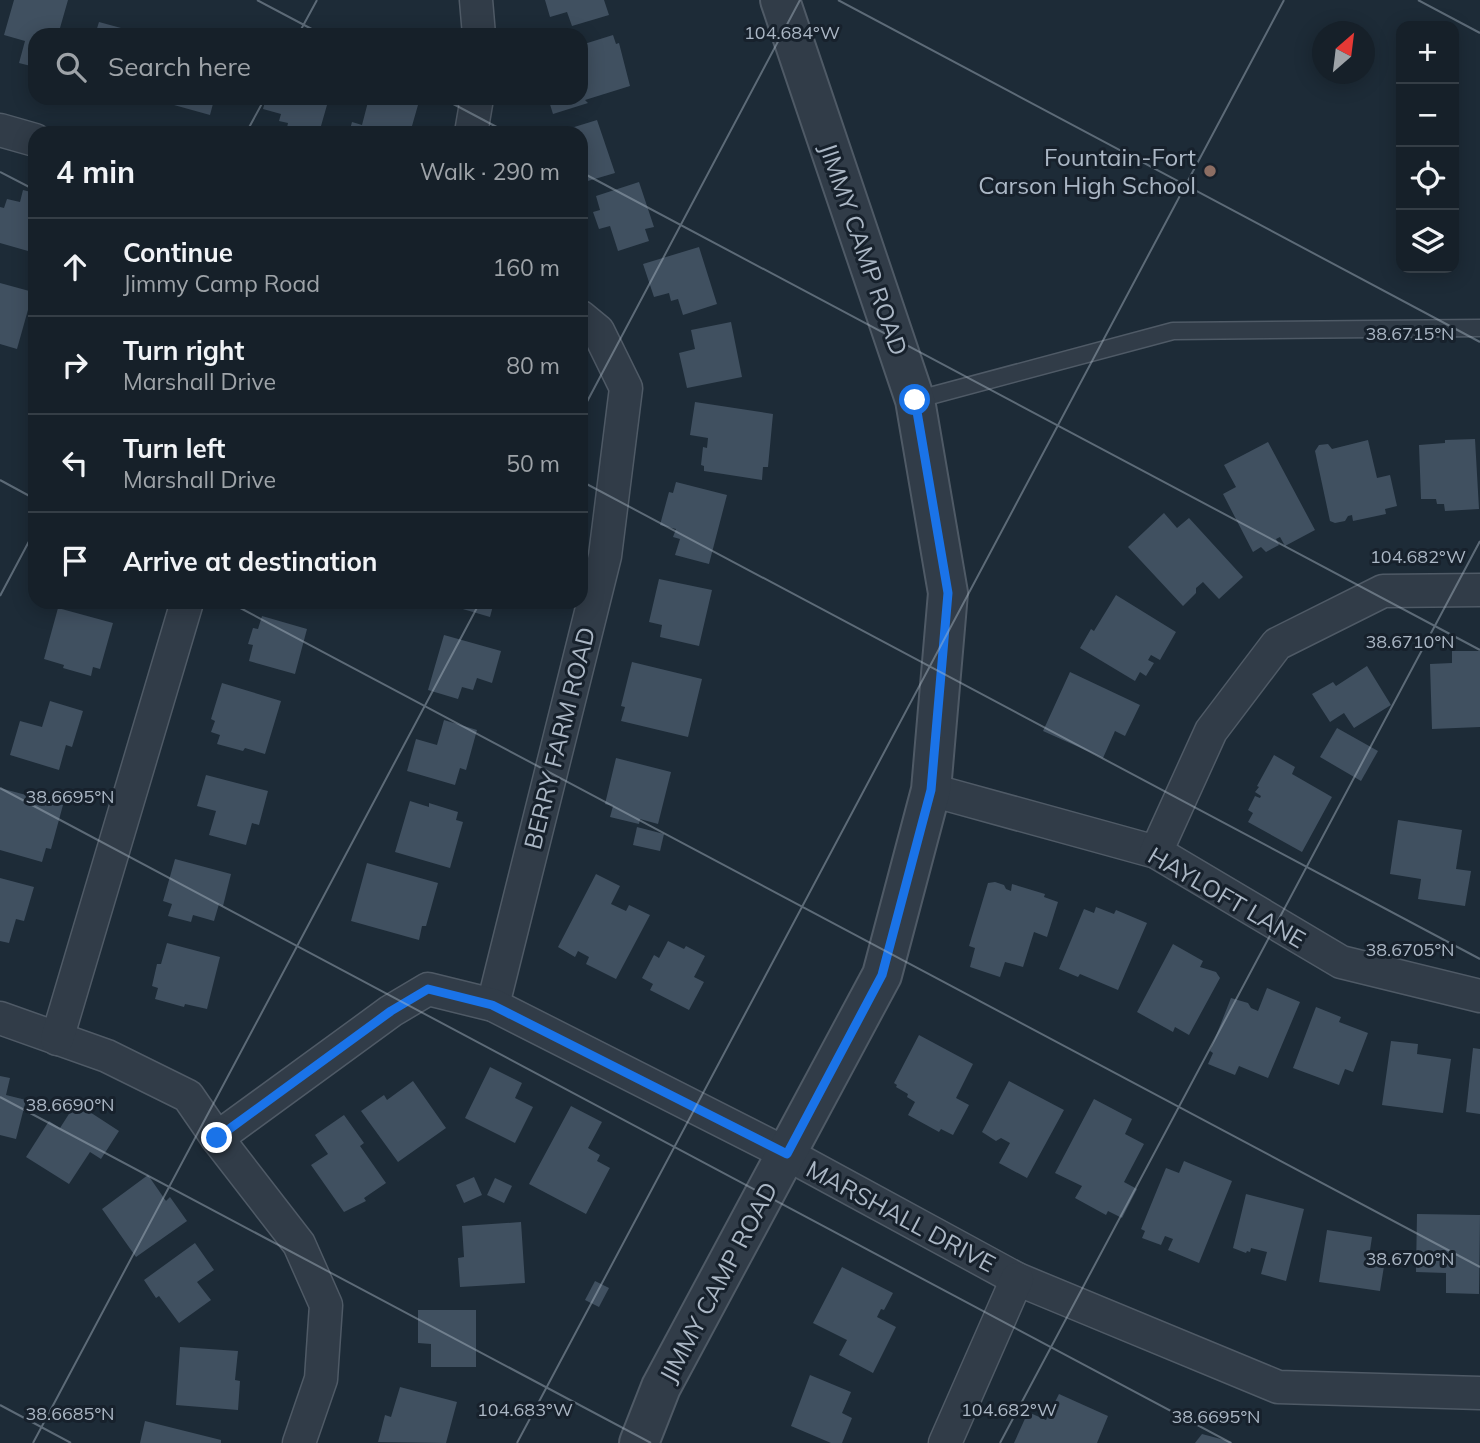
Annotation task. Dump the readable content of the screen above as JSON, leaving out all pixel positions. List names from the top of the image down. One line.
{"streets":{"street":["JIMMY CAMP ROAD","BERRY FARM ROAD","HAYLOFT LANE","MARSHALL DRIVE"]},"crossings":[["JIMMY CAMP ROAD","HAYLOFT LANE"],["JIMMY CAMP ROAD","MARSHALL DRIVE"],["BERRY FARM ROAD","MARSHALL DRIVE"]],"places":["Fountain-Fort Carson High School"],"north":"top right","page":{"map_buttons":["+","−"],"search":"Search here","heading":["4 min","Walk · 290 m"],"list":[["Continue","Jimmy Camp Road","160 m"],["Turn right","Marshall Drive","80 m"],["Turn left","Marshall Drive","50 m"],"Arrive at destination"]},"coordinates":["104.684°W","38.6715°N","104.682°W","38.6710°N","38.6695°N","38.6705°N","38.6690°N","38.6700°N","104.683°W","38.6685°N"]}
